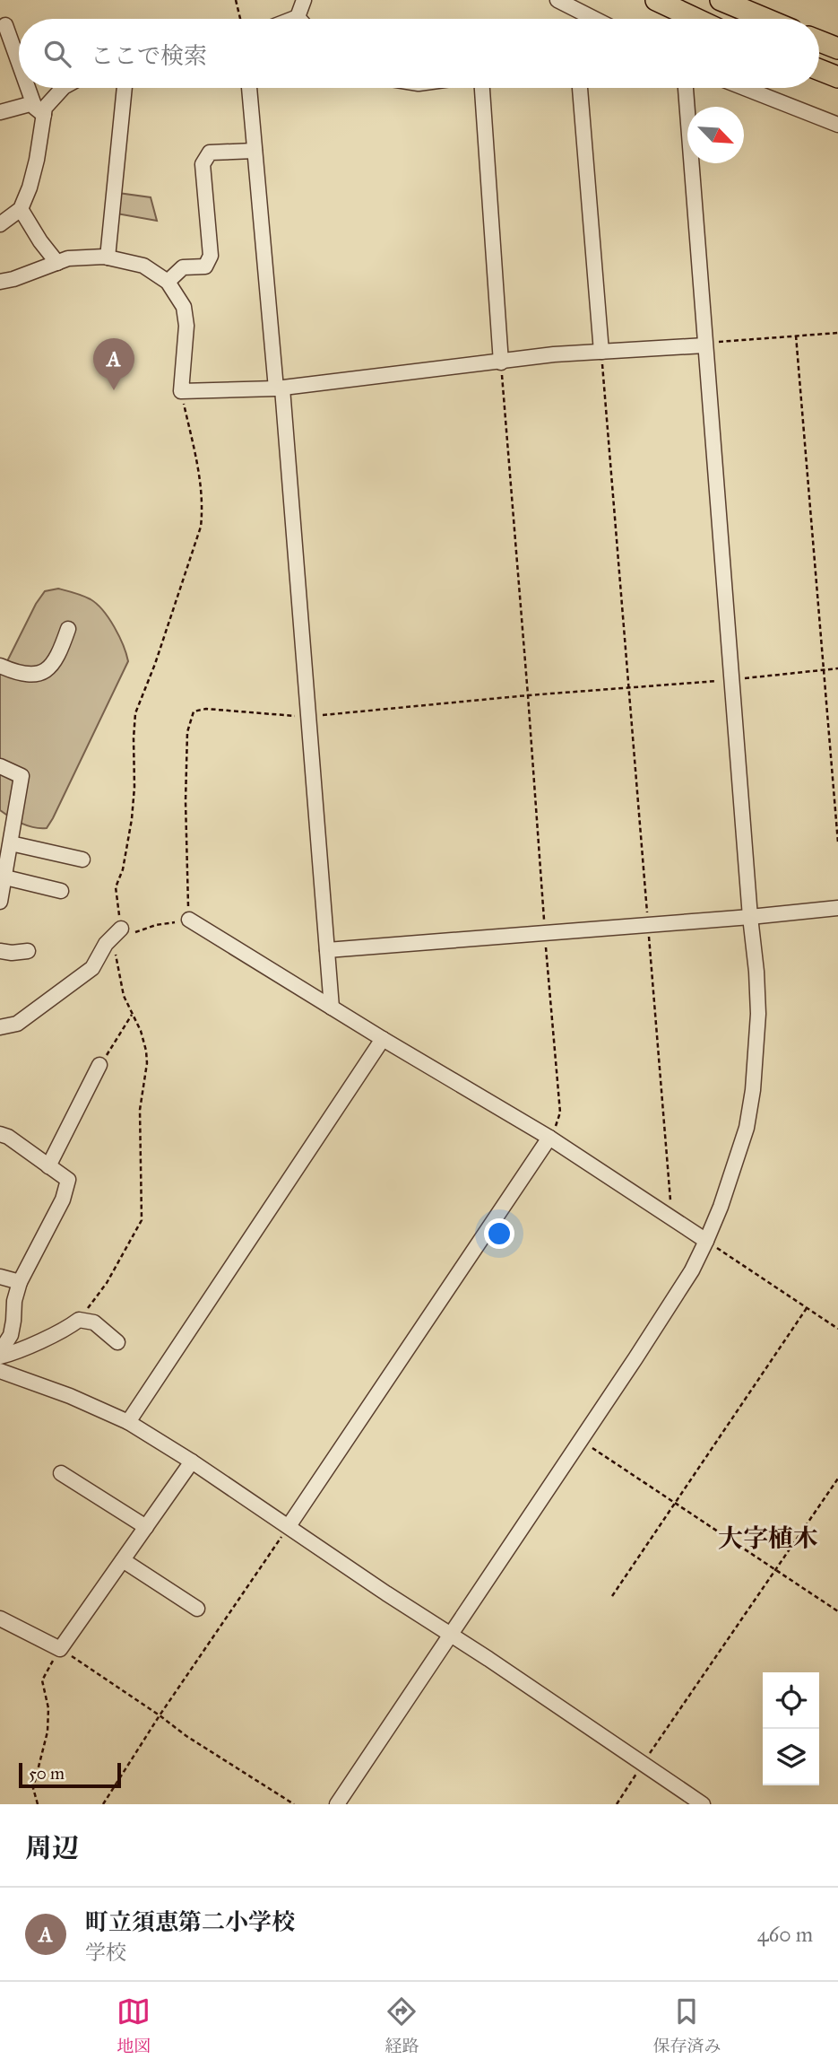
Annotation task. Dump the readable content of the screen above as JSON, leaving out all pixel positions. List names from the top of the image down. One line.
{"districts":["大字植木"],"scale_bar":"50 m","north":"bottom right","page":{"search":"ここで検索","pins":"A","scale":"50 m","heading":"周辺","list":[{"mark":"A","name":"町立須恵第二小学校","note":"学校","value":"460 m"}],"nav":["地図","経路","保存済み"]}}
